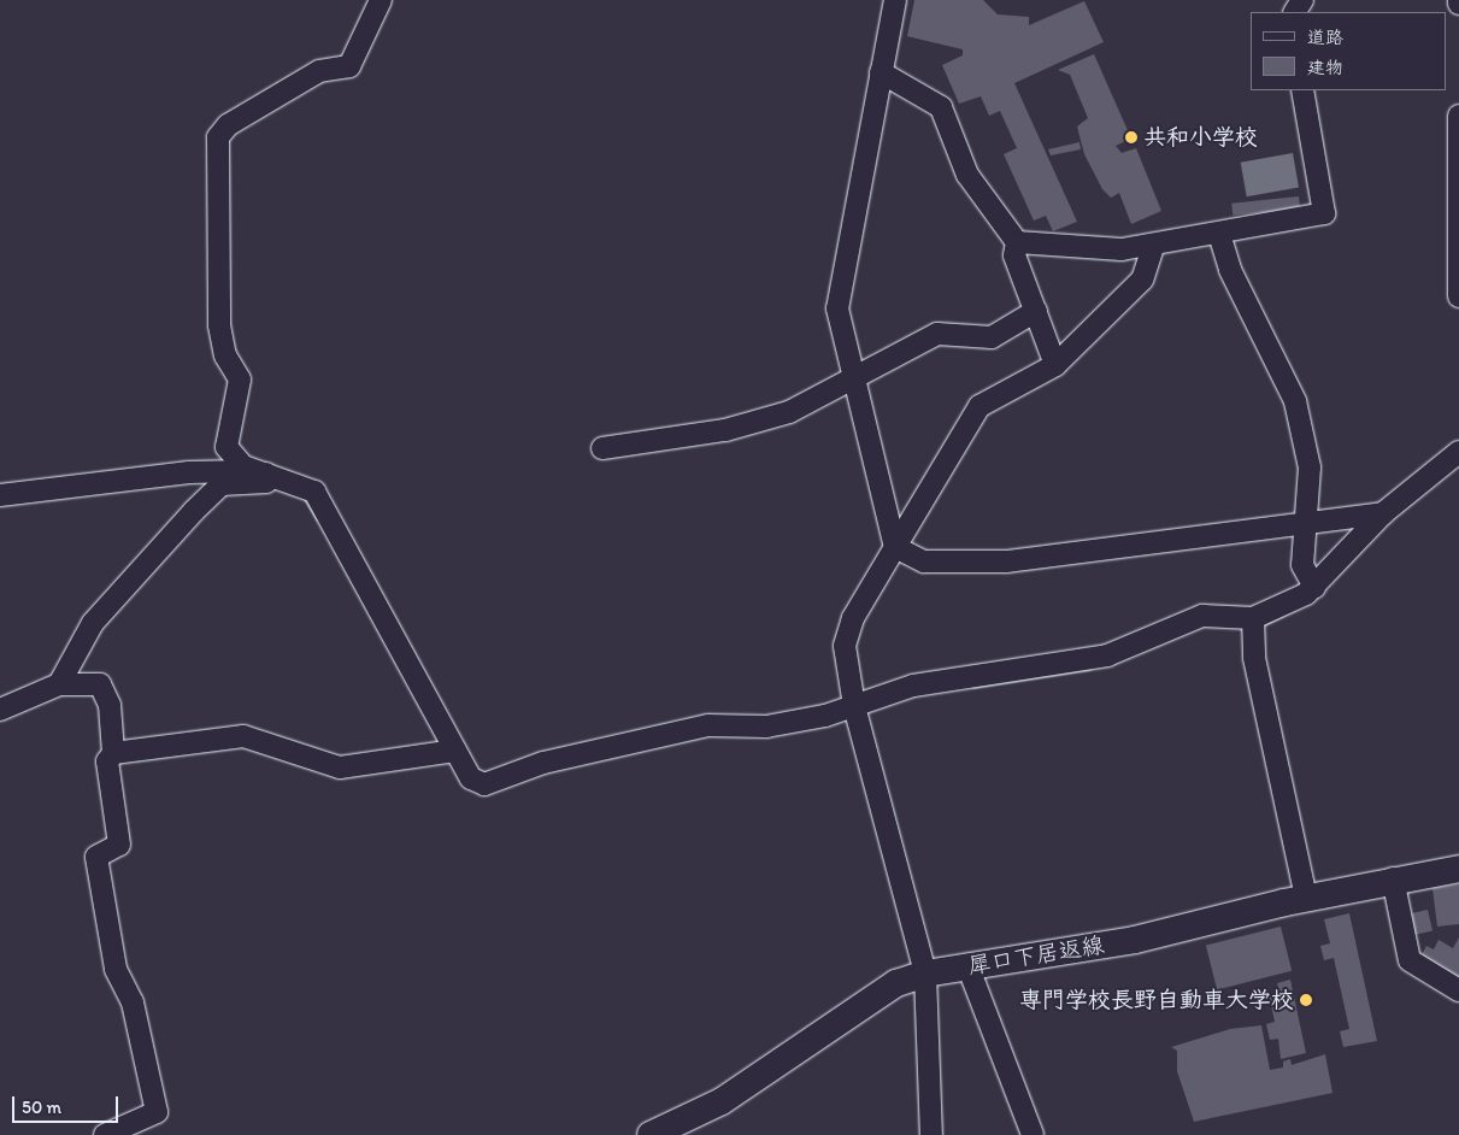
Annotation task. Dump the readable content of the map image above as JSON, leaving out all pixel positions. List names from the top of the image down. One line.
{"streets":{"main road":["犀口下居返線"]},"places":["共和小学校","専門学校長野自動車大学校"],"legend":["道路","建物"],"scale_bar":"50 m"}
